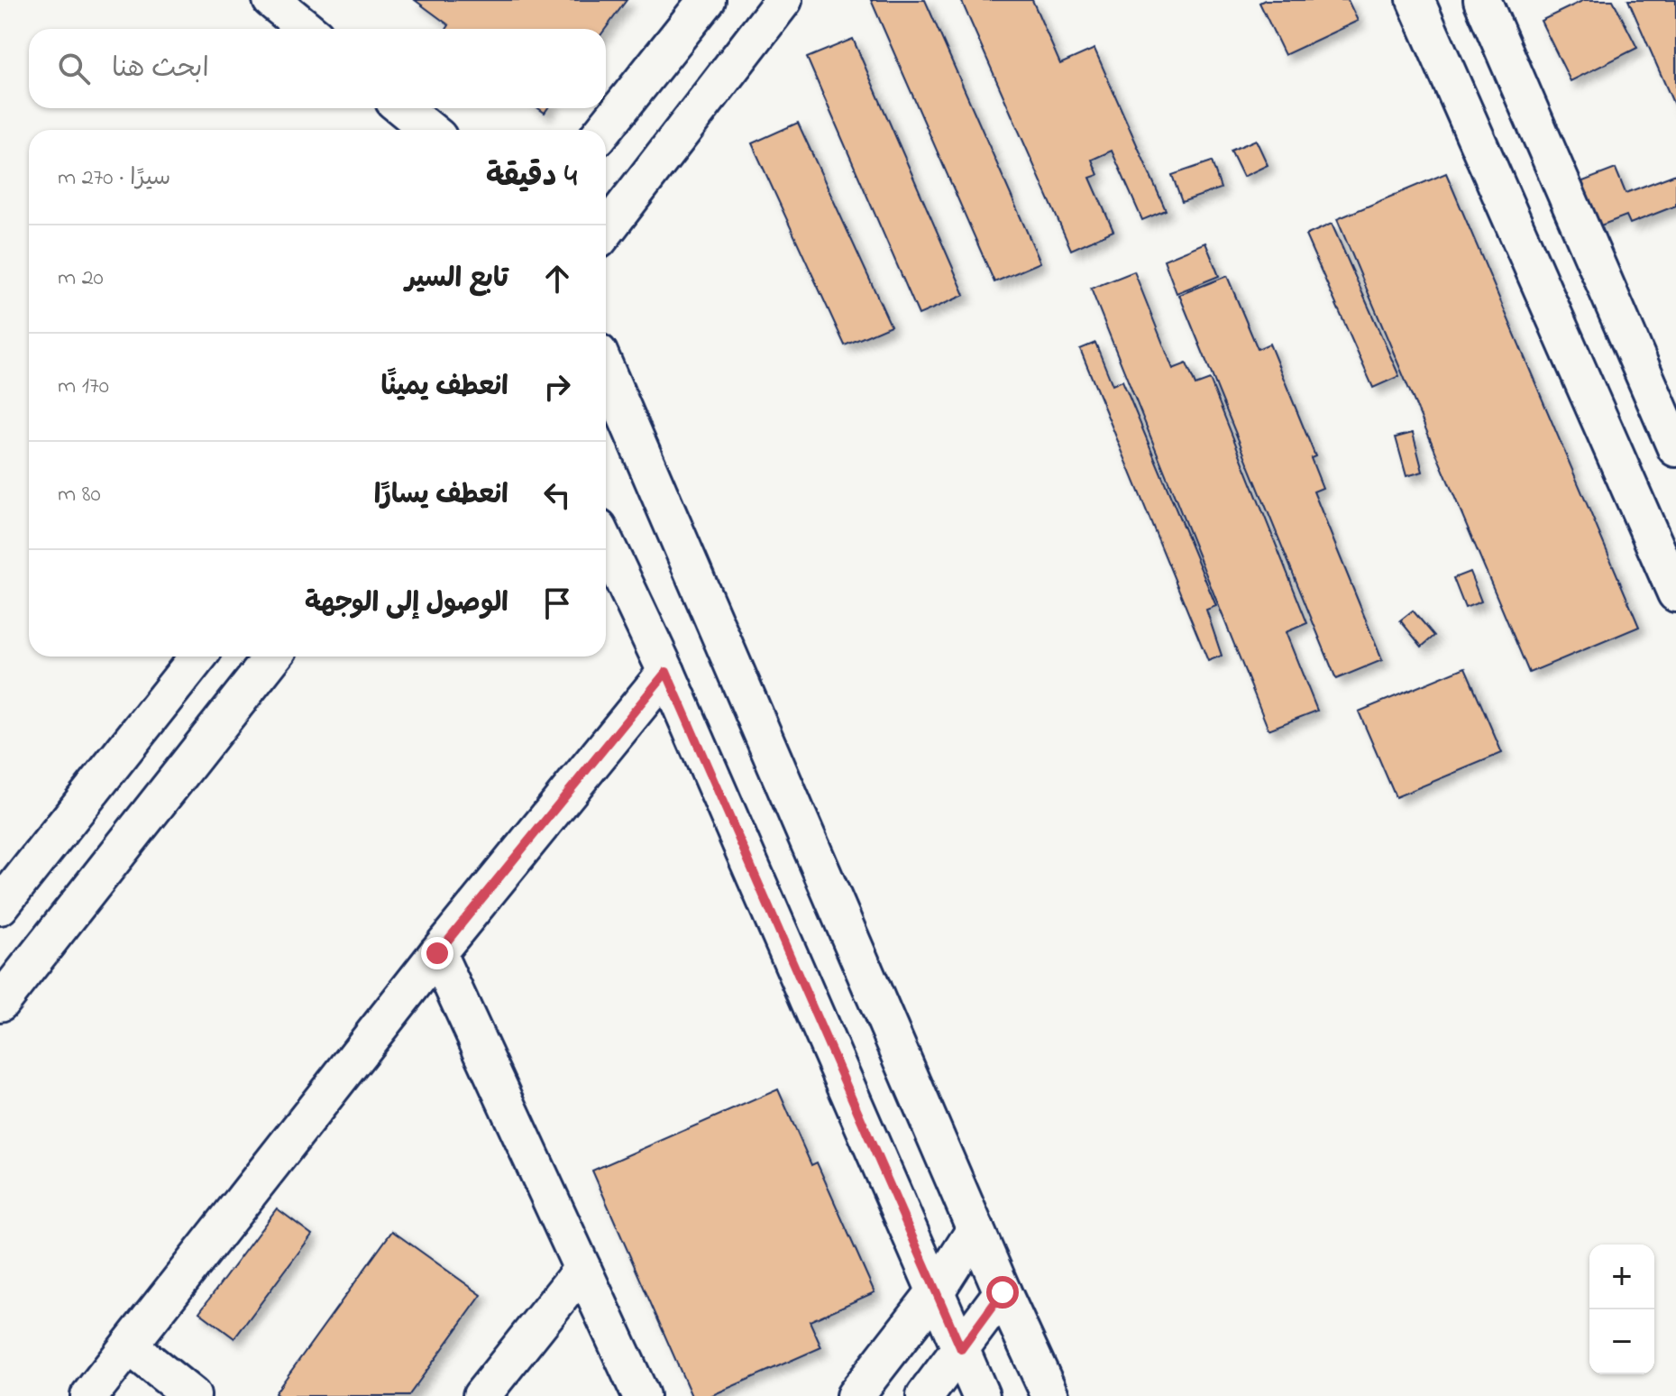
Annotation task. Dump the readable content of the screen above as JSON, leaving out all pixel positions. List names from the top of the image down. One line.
{"page":{"search":"ابحث هنا","heading":["4 دقيقة","سيرًا · 270 m"],"list":[["تابع السير","20 m"],["انعطف يمينًا","170 m"],["انعطف يسارًا","80 m"],"الوصول إلى الوجهة"],"map_buttons":["+","−"]}}
